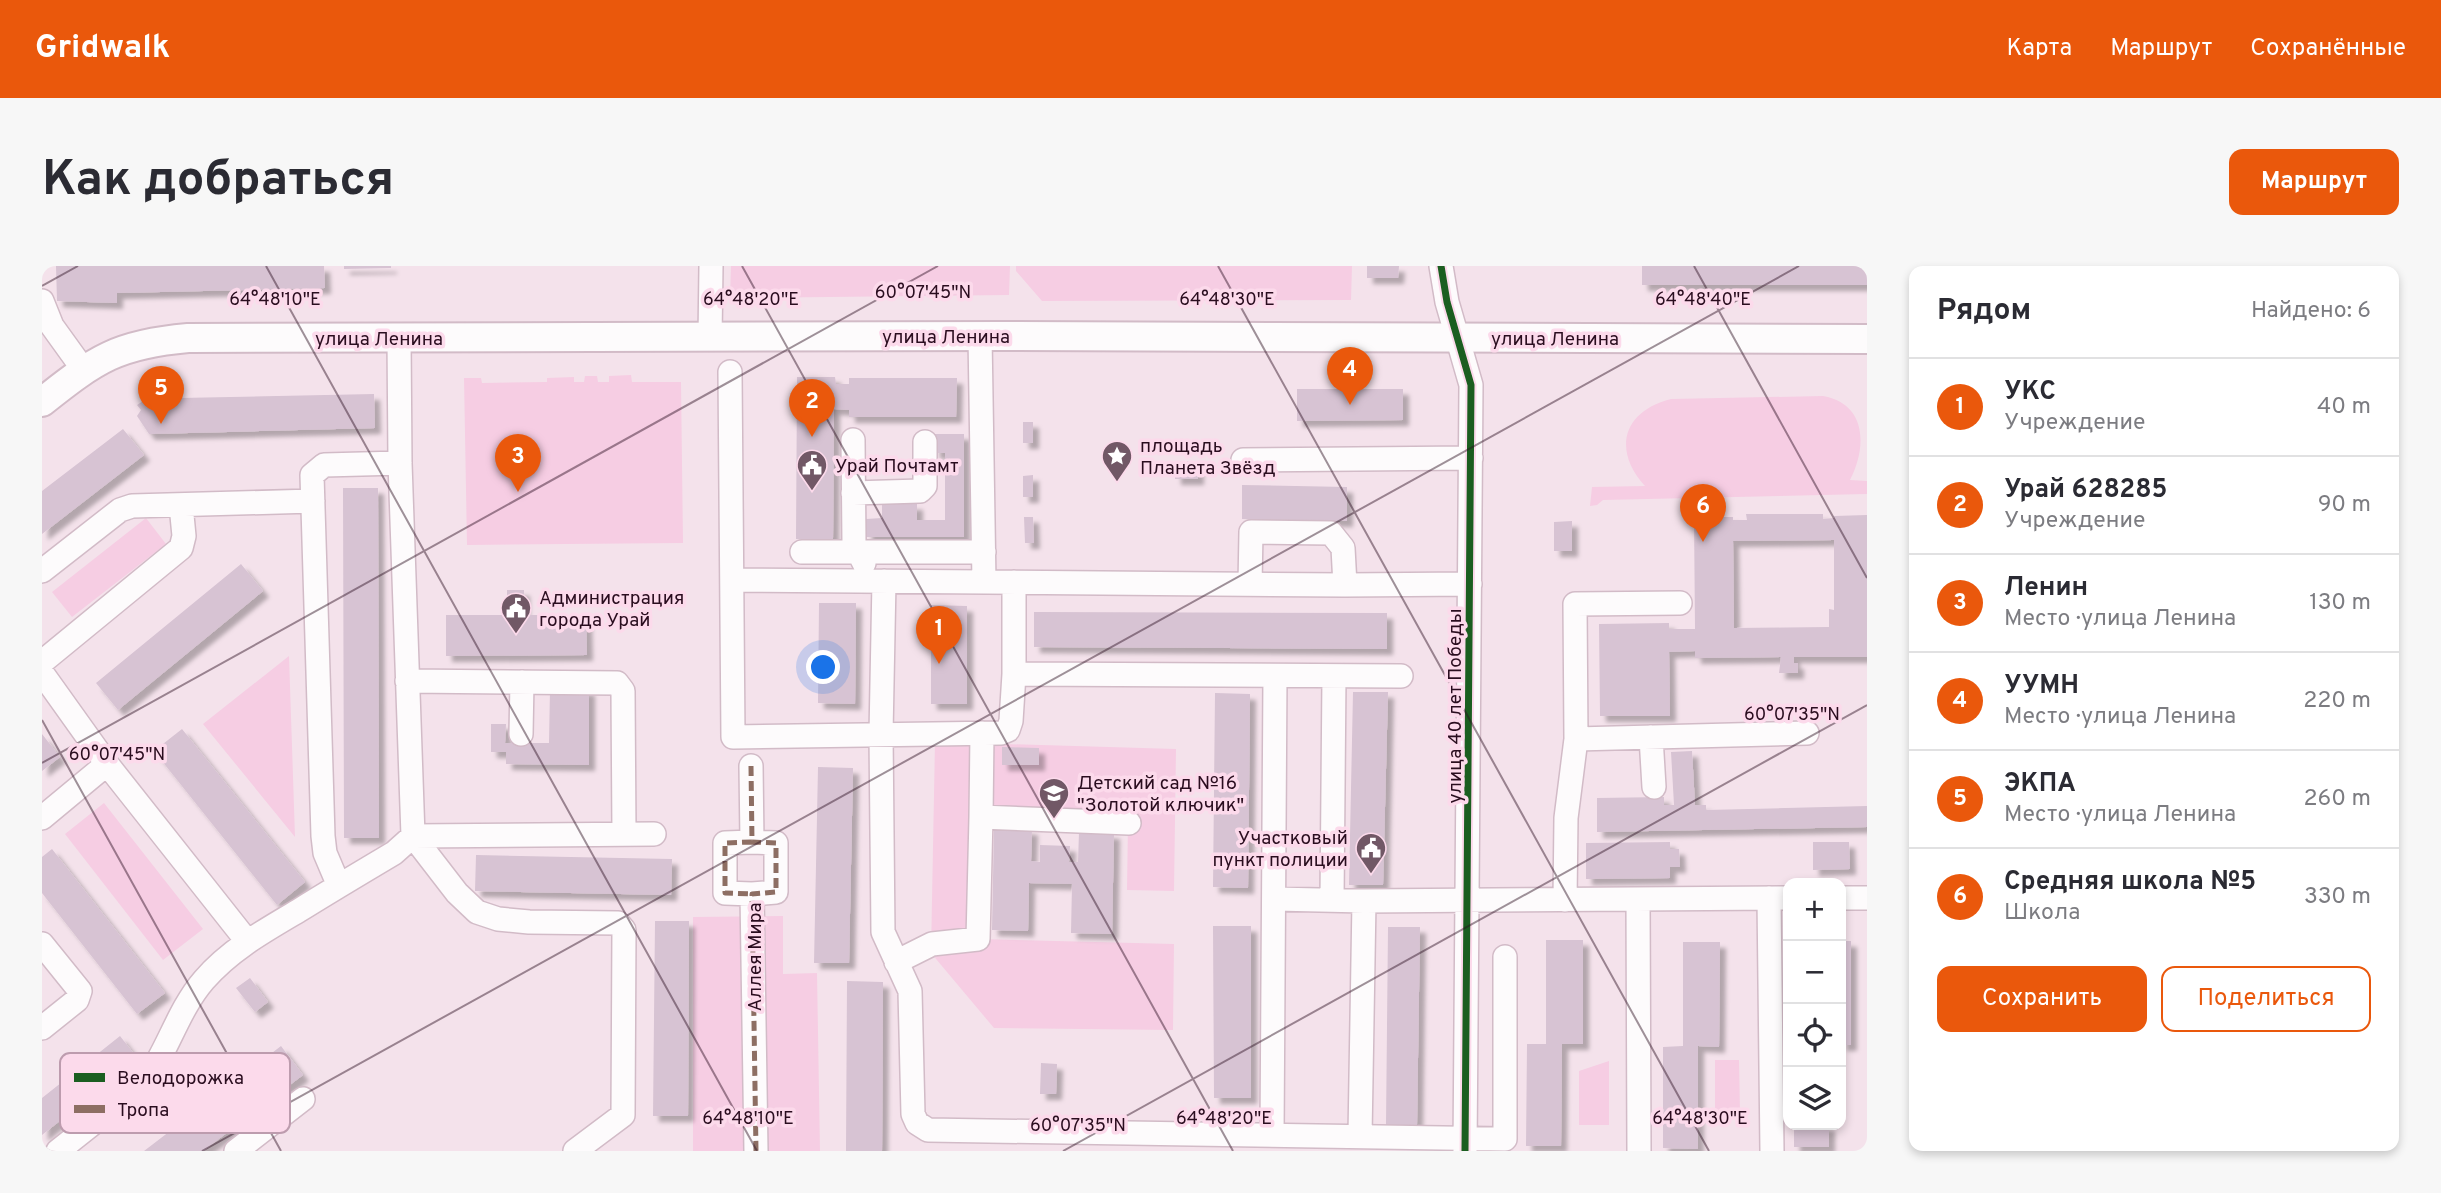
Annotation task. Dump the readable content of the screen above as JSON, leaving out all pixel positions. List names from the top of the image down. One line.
{"streets":{"main road":["улица Ленина"],"street":["улица 40 лет Победы","Аллея Мира"]},"crossings":[["улица Ленина","улица 40 лет Победы"]],"places":{"place":["площадь Планета Звёзд"],"public building":["Урай Почтамт","Администрация города Урай","Участковый пункт полиции"],"school or university":["Детский сад №16 \"Золотой ключик\""]},"legend":["Велодорожка","Тропа"],"page":{"header":"Gridwalk","nav":["Карта","Маршрут","Сохранённые"],"buttons":["Маршрут",["Сохранить","Поделиться"]],"title":"Как добраться","heading":["Рядом","Найдено: 6"],"pins":["4","5","2","3","6","1"],"list":[{"mark":"1","name":"УКС","note":"Учреждение","value":"40 m"},{"mark":"2","name":"Урай 628285","note":"Учреждение","value":"90 m"},{"mark":"3","name":"Ленин","note":"Место · улица Ленина","value":"130 m"},{"mark":"4","name":"УУМН","note":"Место · улица Ленина","value":"220 m"},{"mark":"5","name":"ЭКПА","note":"Место · улица Ленина","value":"260 m"},{"mark":"6","name":"Средняя школа №5","note":"Школа","value":"330 m"}],"map_buttons":["+","−"]},"coordinates":["60°07'45\"N","64°48'10\"E","64°48'20\"E","64°48'30\"E","64°48'40\"E","60°07'35\"N"]}
